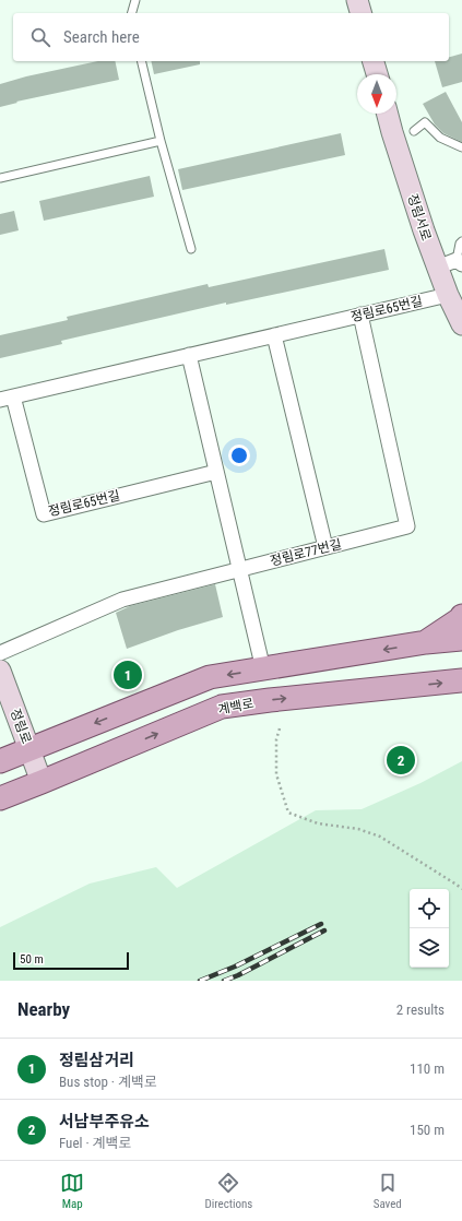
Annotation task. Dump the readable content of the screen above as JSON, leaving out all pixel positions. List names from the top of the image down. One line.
{"streets":{"main road":["정림서로","계백로","정림로"],"street":["정림로65번길","정림로77번길"]},"crossings":[["정림서로","정림로65번길"],["정림로65번길","정림로77번길"],["계백로","정림로"]],"scale_bar":"50 m","north":"bottom","page":{"search":"Search here","pins":["1","2"],"scale":"50 m","heading":["Nearby","2 results"],"list":[{"mark":"1","name":"정림삼거리","note":"Bus stop · 계백로","value":"110 m"},{"mark":"2","name":"서남부주유소","note":"Fuel · 계백로","value":"150 m"}],"nav":["Map","Directions","Saved"]}}
